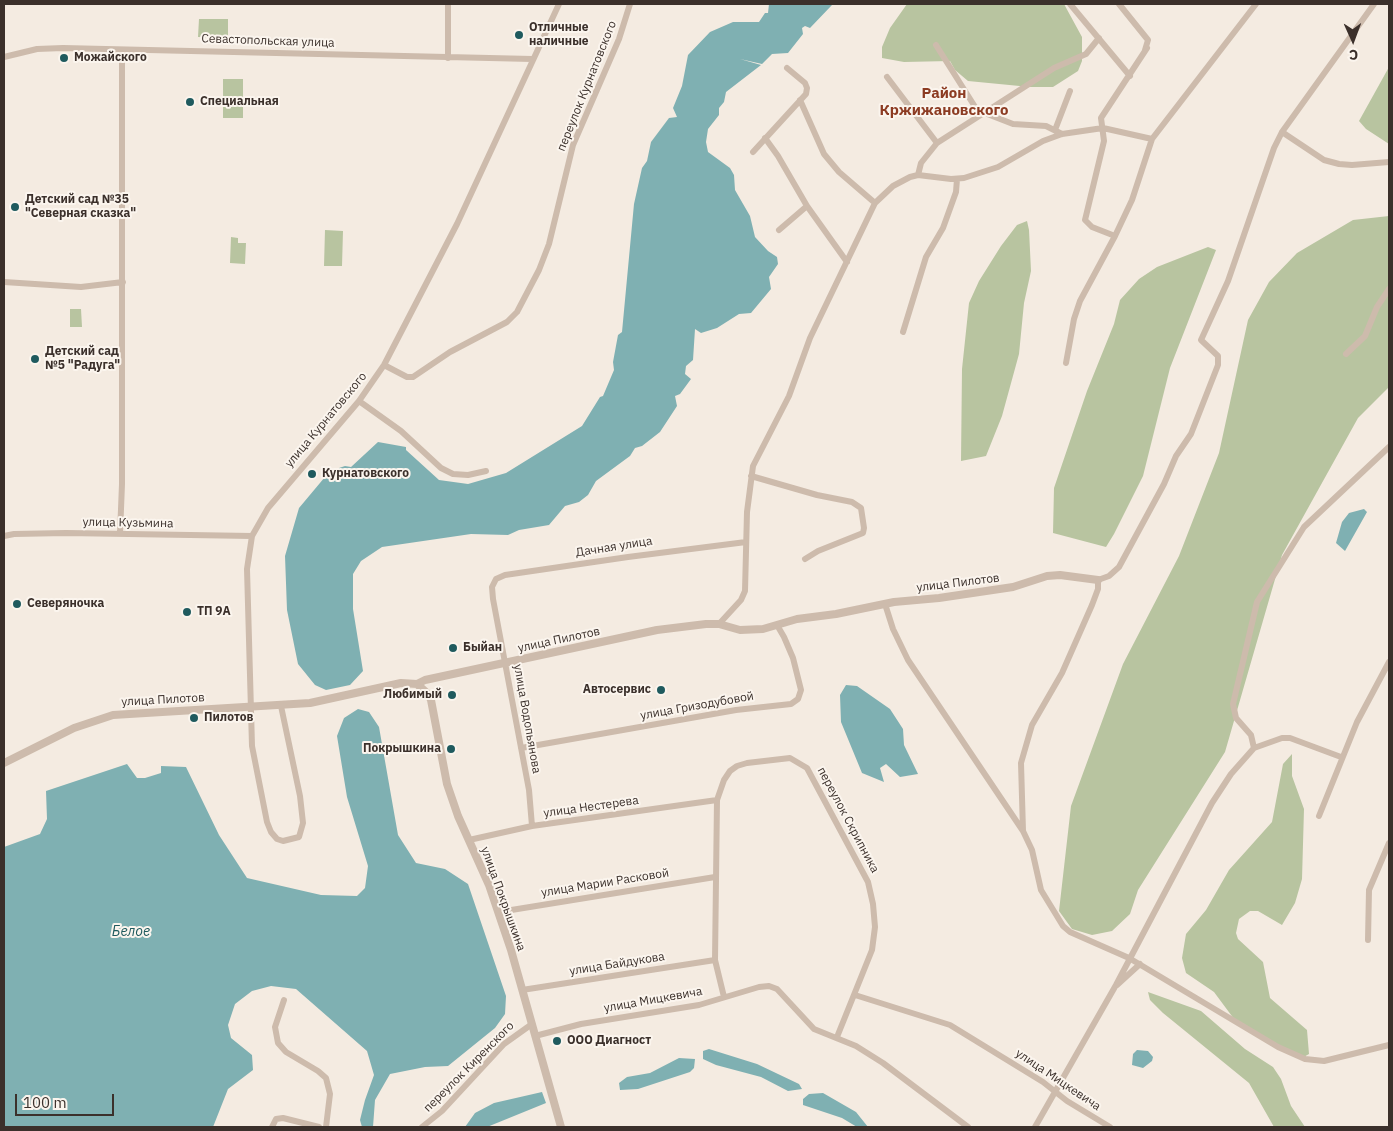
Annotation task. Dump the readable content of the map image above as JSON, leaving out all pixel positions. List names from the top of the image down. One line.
{"streets":{"street":["Севастопольская улица","переулок Курнатовского","улица Курнатовского","улица Кузьмина","Дачная улица","улица Пилотов","улица Гризодубовой","улица Водопьянова","улица Нестерева","переулок Скрипника","улица Марии Расковой","улица Покрышкина","улица Байдукова","улица Мицкевича","переулок Киренского"]},"crossings":[["Севастопольская улица","улица Курнатовского"],["переулок Курнатовского","улица Курнатовского"],["улица Курнатовского","улица Кузьмина"],["улица Курнатовского","улица Пилотов"],["Дачная улица","улица Водопьянова"],["улица Пилотов","улица Гризодубовой"],["улица Пилотов","улица Водопьянова"],["улица Пилотов","улица Покрышкина"],["улица Гризодубовой","улица Водопьянова"],["улица Водопьянова","улица Нестерева"],["улица Нестерева","переулок Скрипника"],["улица Нестерева","улица Покрышкина"],["переулок Скрипника","улица Марии Расковой"],["переулок Скрипника","улица Байдукова"],["переулок Скрипника","улица Мицкевича"],["улица Марии Расковой","улица Покрышкина"],["улица Покрышкина","улица Байдукова"],["улица Покрышкина","улица Мицкевича"],["улица Покрышкина","переулок Киренского"]],"districts":["Район Кржижановского"],"water":["Белое"],"places":["Отличные наличные","Можайского","Специальная","Детский сад №35 \"Северная сказка\"","Детский сад №5 \"Радуга\"","Курнатовского","Северяночка","ТП 9А","Быйан","Автосервис","Любимый","Пилотов","Покрышкина","ООО Диагност"],"scale_bar":"100 m","north":"bottom"}
